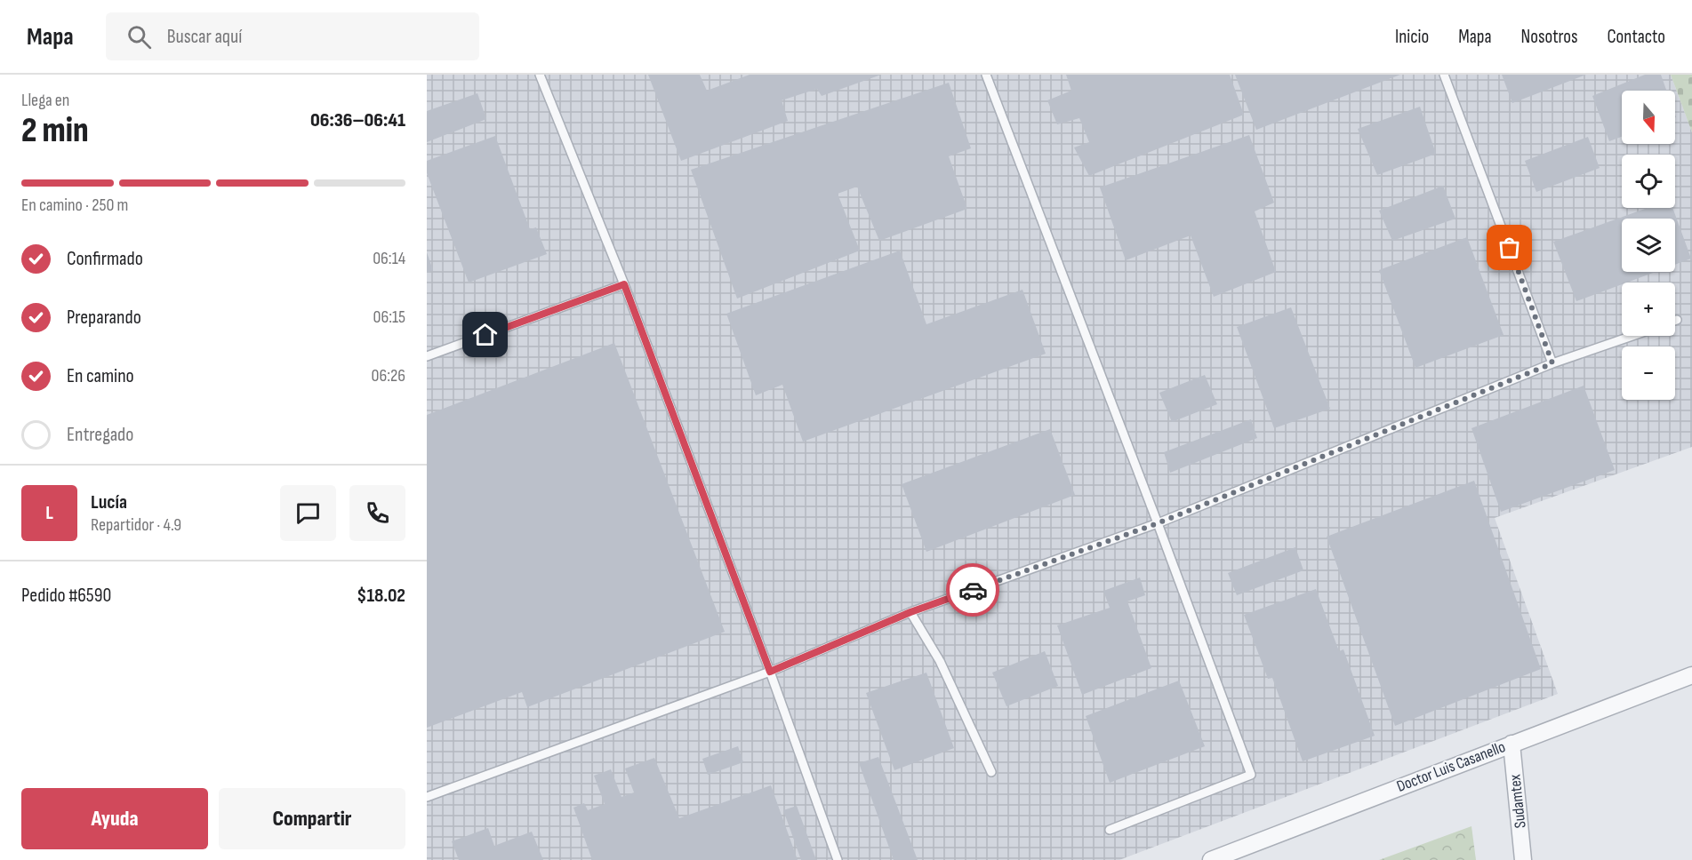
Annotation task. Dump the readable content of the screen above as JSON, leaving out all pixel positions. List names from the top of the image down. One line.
{"streets":{"street":["Doctor Luis Casanello","Sudamtex"]},"crossings":[["Doctor Luis Casanello","Sudamtex"]],"north":"bottom","page":{"header":"Mapa","search":"Buscar aquí","nav":["Inicio","Mapa","Nosotros","Contacto"],"heading":["2 min","Llega en","06:36–06:41"],"panel":["Lucía","Repartidor · 4.9","Pedido #6590","$18.02"],"map_buttons":["+","−"],"bar":"En camino · 250 m","list":[["Confirmado","06:14"],["Preparando","06:15"],["En camino","06:26"],"Entregado"],"round":"L","buttons":["Ayuda","Compartir"]}}
